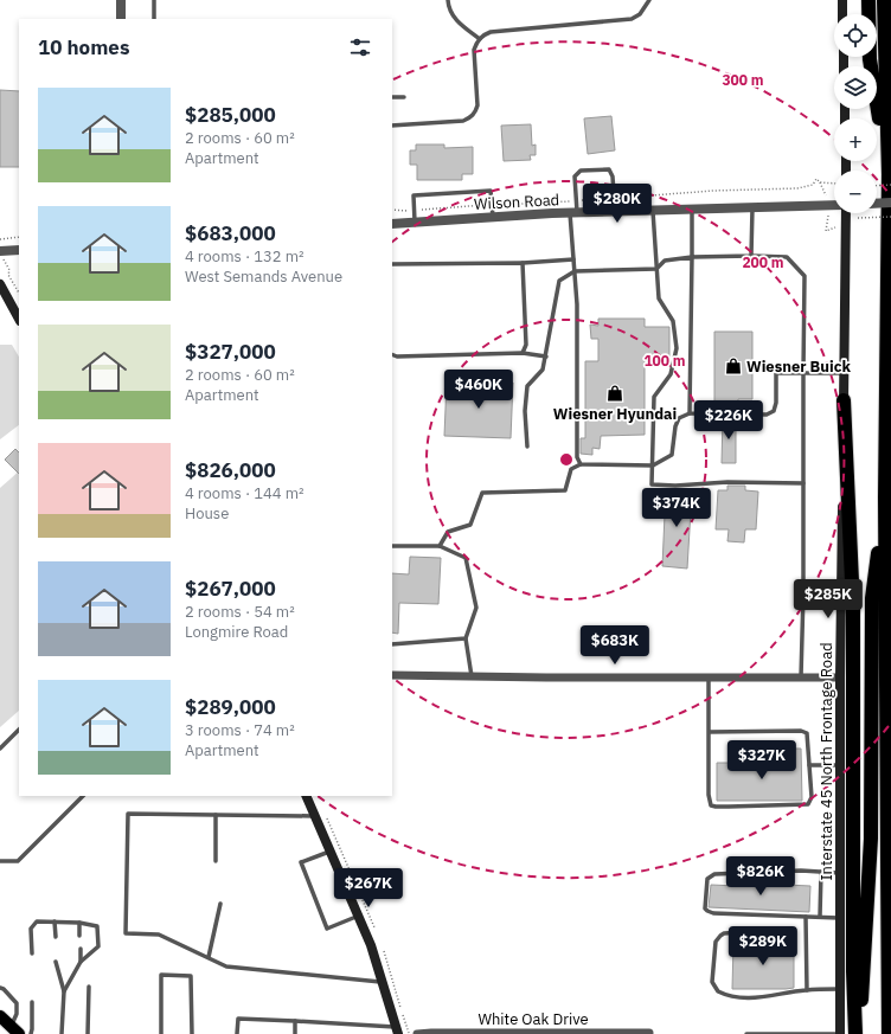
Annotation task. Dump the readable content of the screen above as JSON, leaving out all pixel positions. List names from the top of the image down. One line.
{"streets":{"main road":["Interstate 45 North Frontage Road"],"street":["Wilson Road","White Oak Drive"]},"places":{"shop":["Wiesner Buick","Wiesner Hyundai"]},"page":{"map_buttons":["+","−"],"heading":"10 homes","list":[{"name":"$285,000","note":"2 rooms · 60 m² · Apartment"},{"name":"$683,000","note":"4 rooms · 132 m² · West Semands Avenue"},{"name":"$327,000","note":"2 rooms · 60 m² · Apartment"},{"name":"$826,000","note":"4 rooms · 144 m² · House"},{"name":"$267,000","note":"2 rooms · 54 m² · Longmire Road"},{"name":"$289,000","note":"3 rooms · 74 m² · Apartment"}],"price":["$280K","$460K","$226K","$374K","$285K","$683K","$327K","$826K","$267K","$289K"]},"rings":["300 m","200 m","100 m"]}
